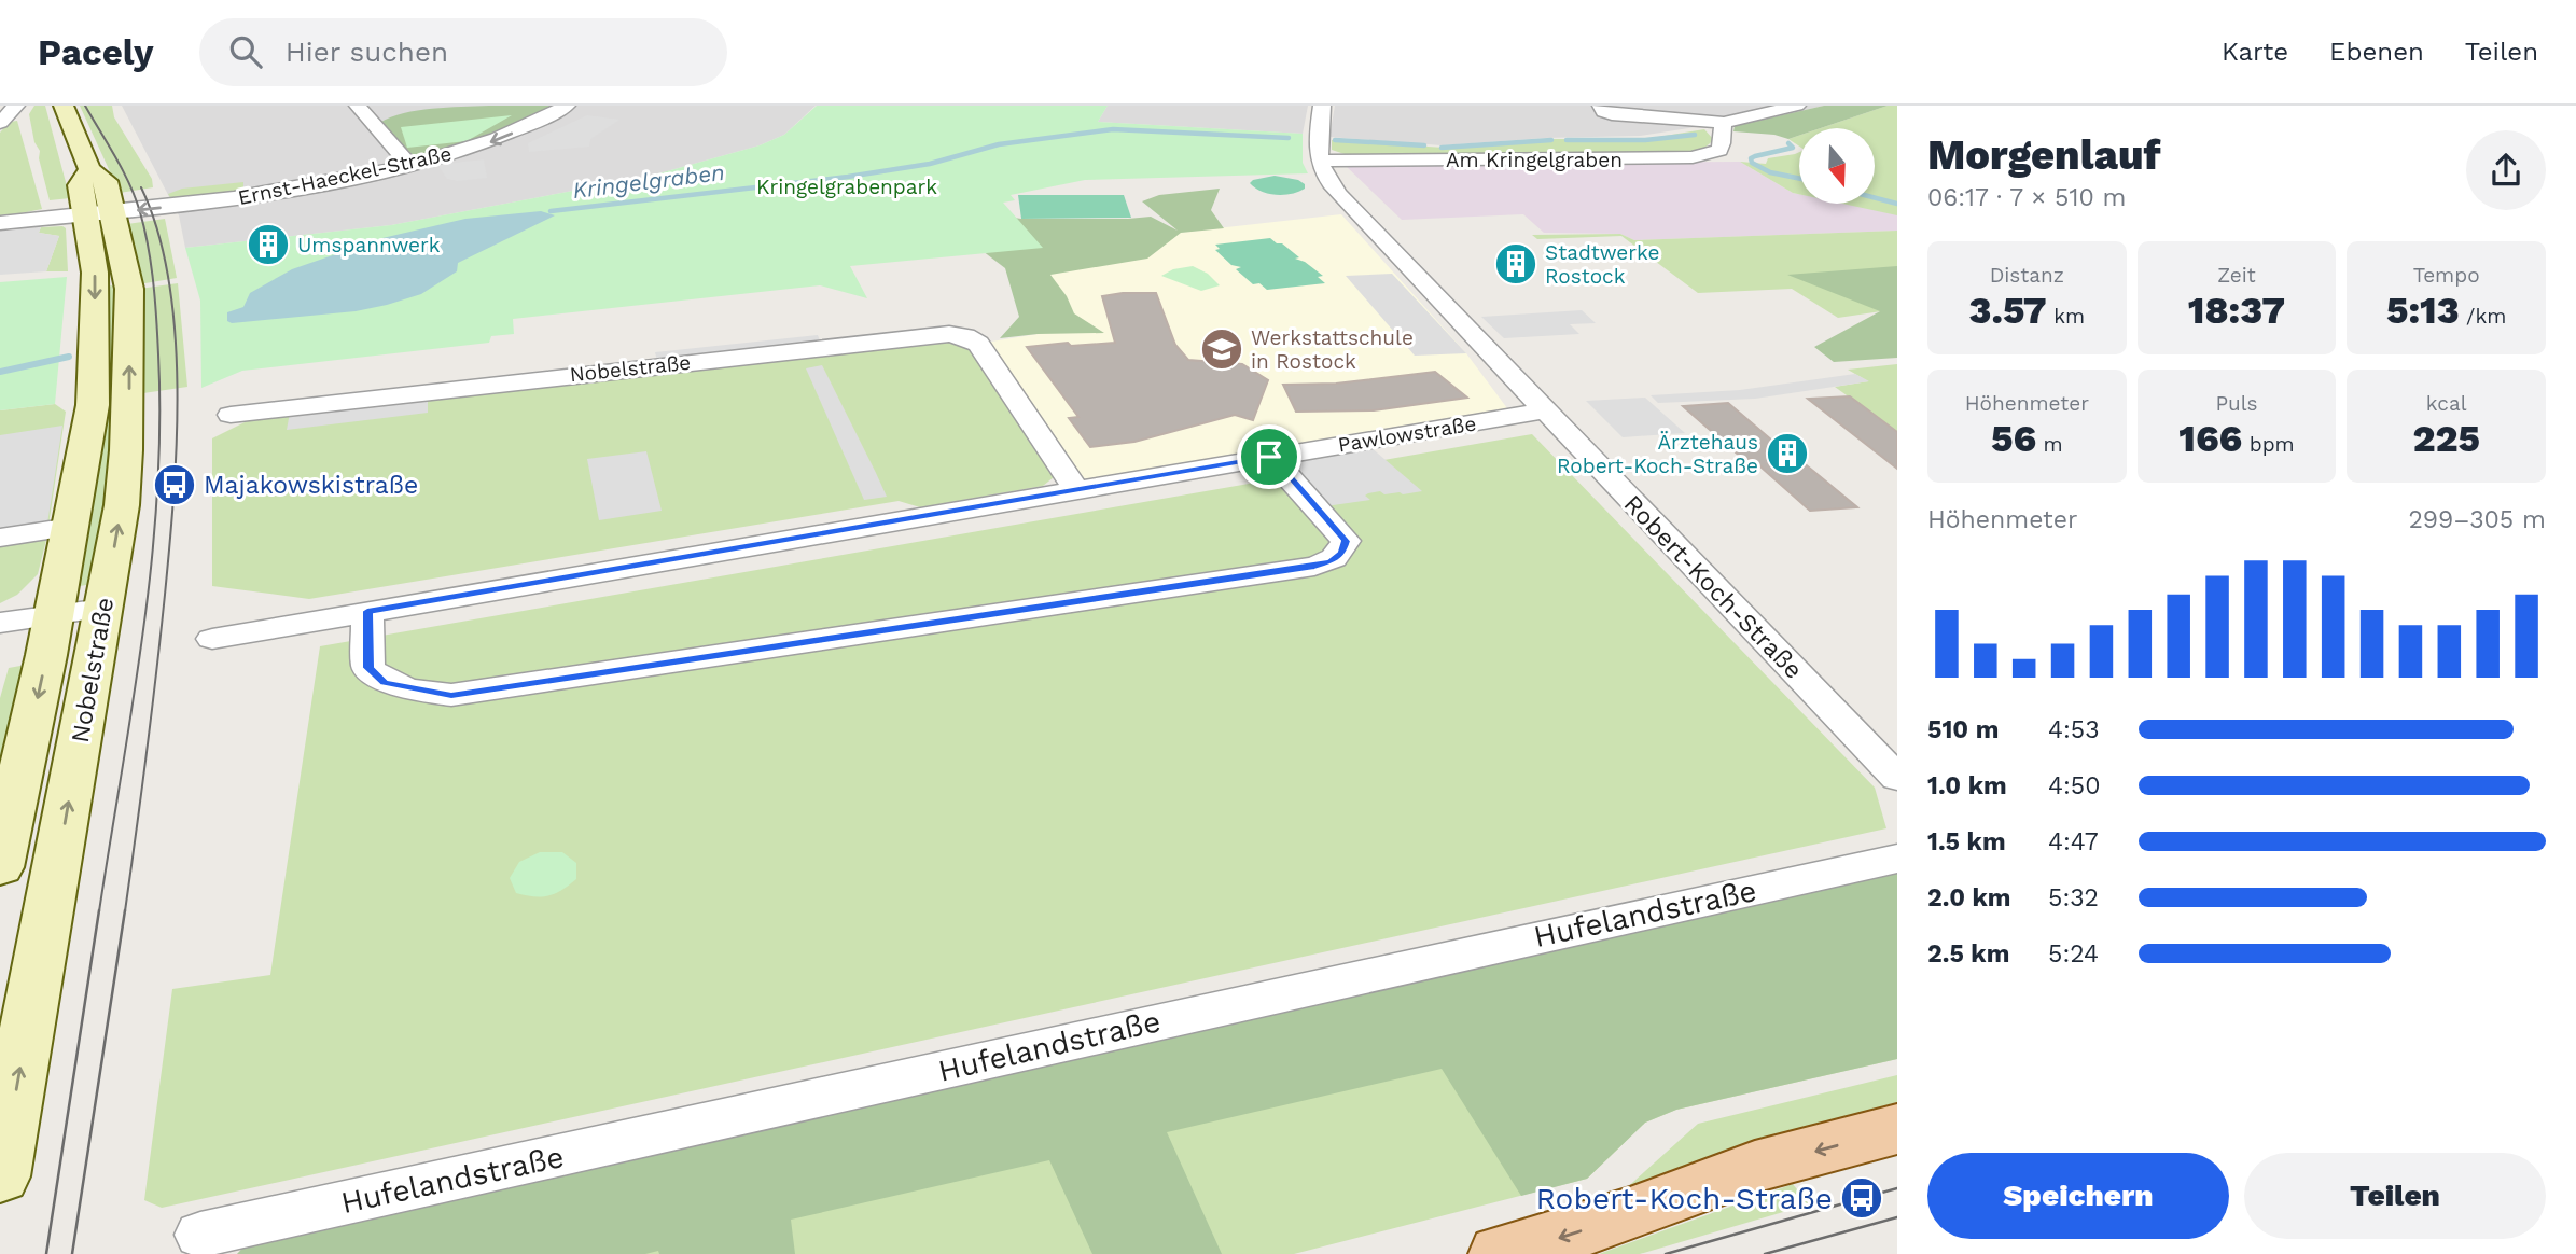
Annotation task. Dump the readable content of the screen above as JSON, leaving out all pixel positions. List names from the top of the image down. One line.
{"streets":{"main road":["Nobelstraße"],"street":["Am Kringelgraben","Ernst-Haeckel-Straße","Pawlowstraße","Robert-Koch-Straße","Hufelandstraße"]},"crossings":[["Am Kringelgraben","Robert-Koch-Straße"],["Ernst-Haeckel-Straße","Nobelstraße"],["Nobelstraße","Pawlowstraße"],["Pawlowstraße","Robert-Koch-Straße"]],"one_way":["Ernst-Haeckel-Straße"],"water":["Kringelgraben"],"parks":["Kringelgrabenpark"],"places":{"building":["Umspannwerk","Stadtwerke Rostock","Ärztehaus Robert-Koch-Straße"],"school or university":["Werkstattschule in Rostock"],"bus stop":["Majakowskistraße","Robert-Koch-Straße"]},"north":"bottom","page":{"header":"Pacely","search":"Hier suchen","nav":["Karte","Ebenen","Teilen"],"heading":["Morgenlauf","06:17 · 7 × 510 m"],"stats":[["Distanz","3.57 km"],["Zeit","18:37"],["Tempo","5:13 /km"],["Höhenmeter","56 m"],["Puls","166 bpm"],["kcal","225"]],"chart":["Höhenmeter","299–305 m"],"list":[{"name":"510 m","note":"4:53"},{"name":"1.0 km","note":"4:50"},{"name":"1.5 km","note":"4:47"},{"name":"2.0 km","note":"5:32"},{"name":"2.5 km","note":"5:24"}],"buttons":["Speichern","Teilen"]}}
